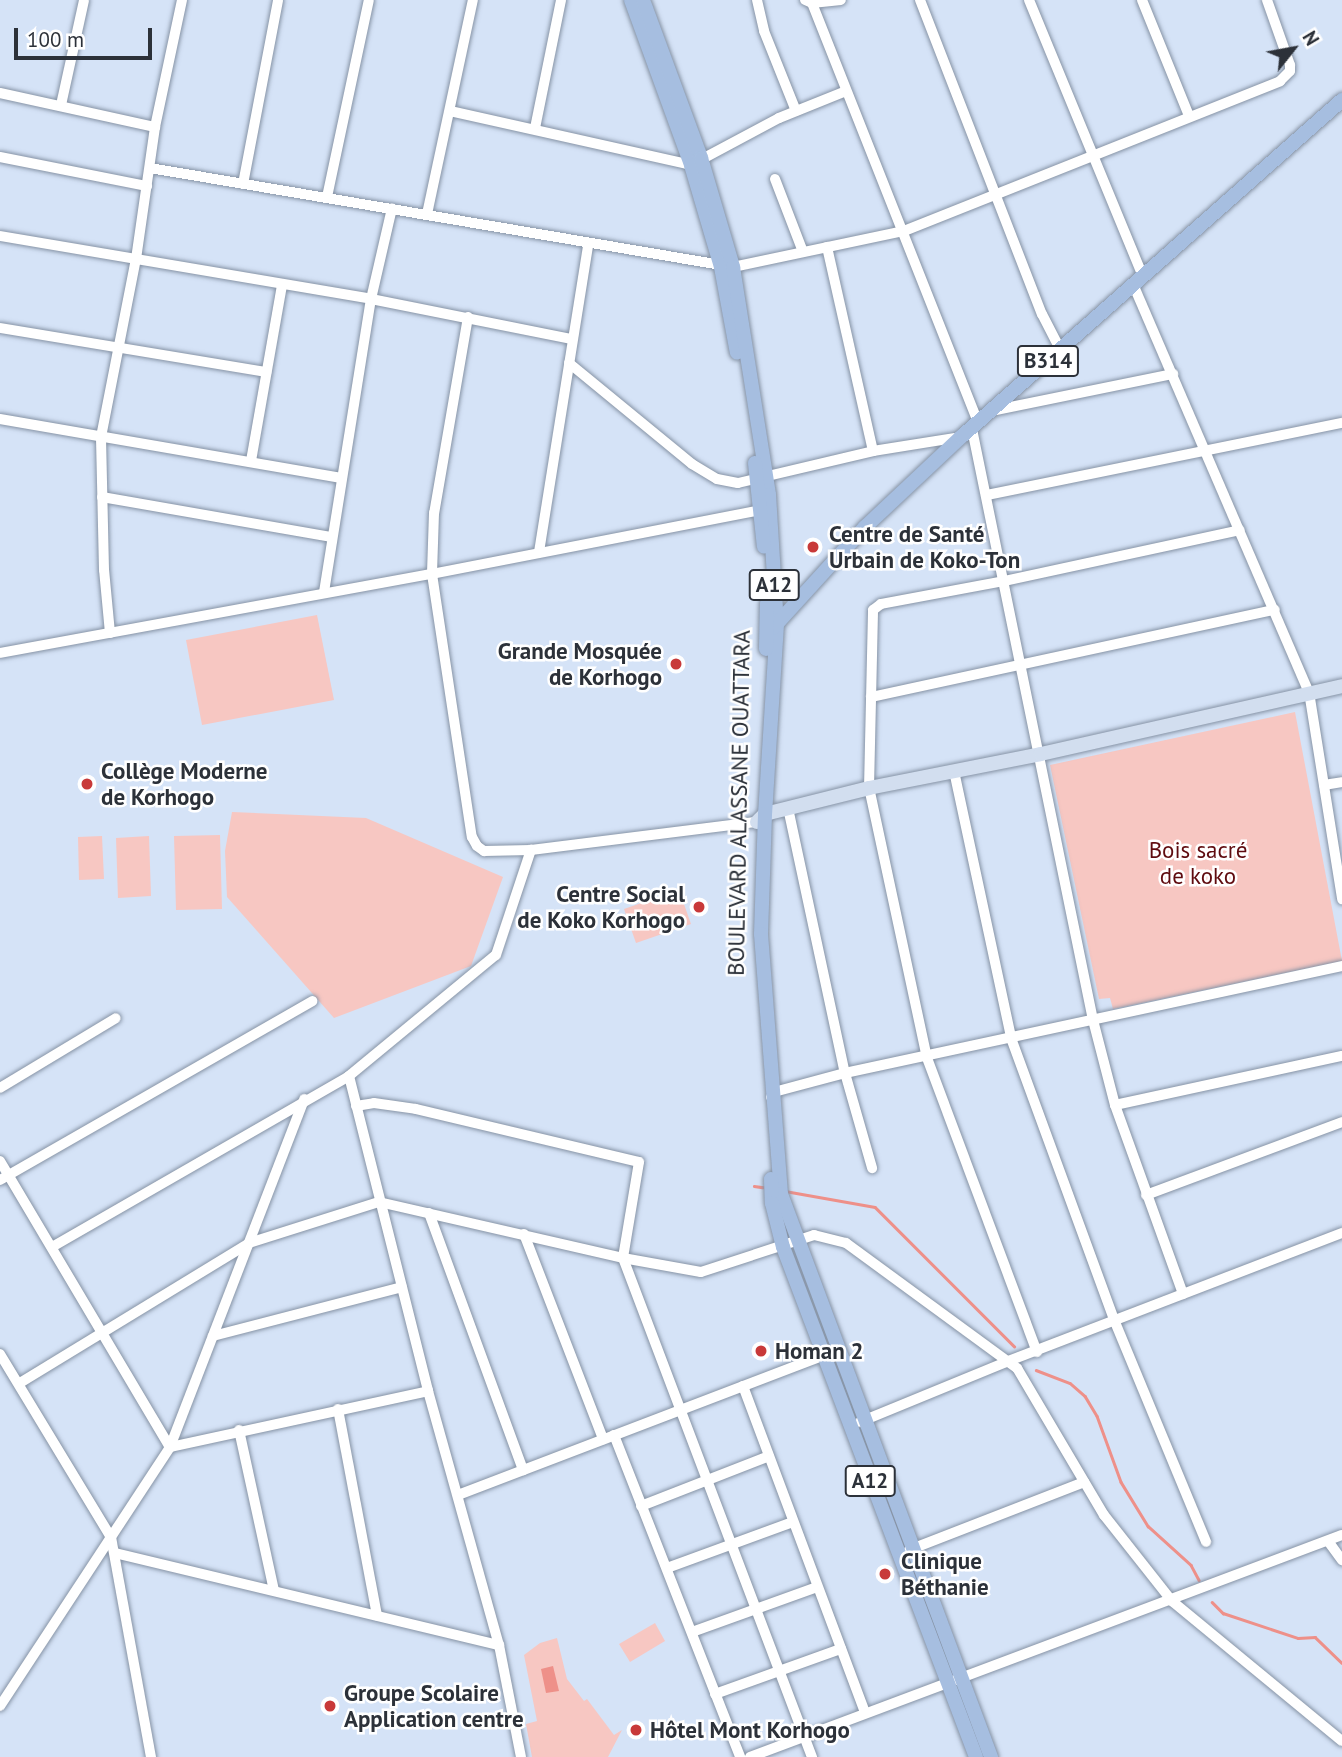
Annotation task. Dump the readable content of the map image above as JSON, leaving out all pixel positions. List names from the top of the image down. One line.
{"streets":{"main road":["B314","A12","BOULEVARD ALASSANE OUATTARA"]},"crossings":[["B314","BOULEVARD ALASSANE OUATTARA"]],"parks":["Bois sacré de koko"],"places":["Centre de Santé Urbain de Koko-Ton","Grande Mosquée de Korhogo","Collège Moderne de Korhogo","Centre Social de Koko Korhogo","Homan 2","Clinique Béthanie","Groupe Scolaire Application centre","Hôtel Mont Korhogo"],"scale_bar":"100 m","north":"top right"}
